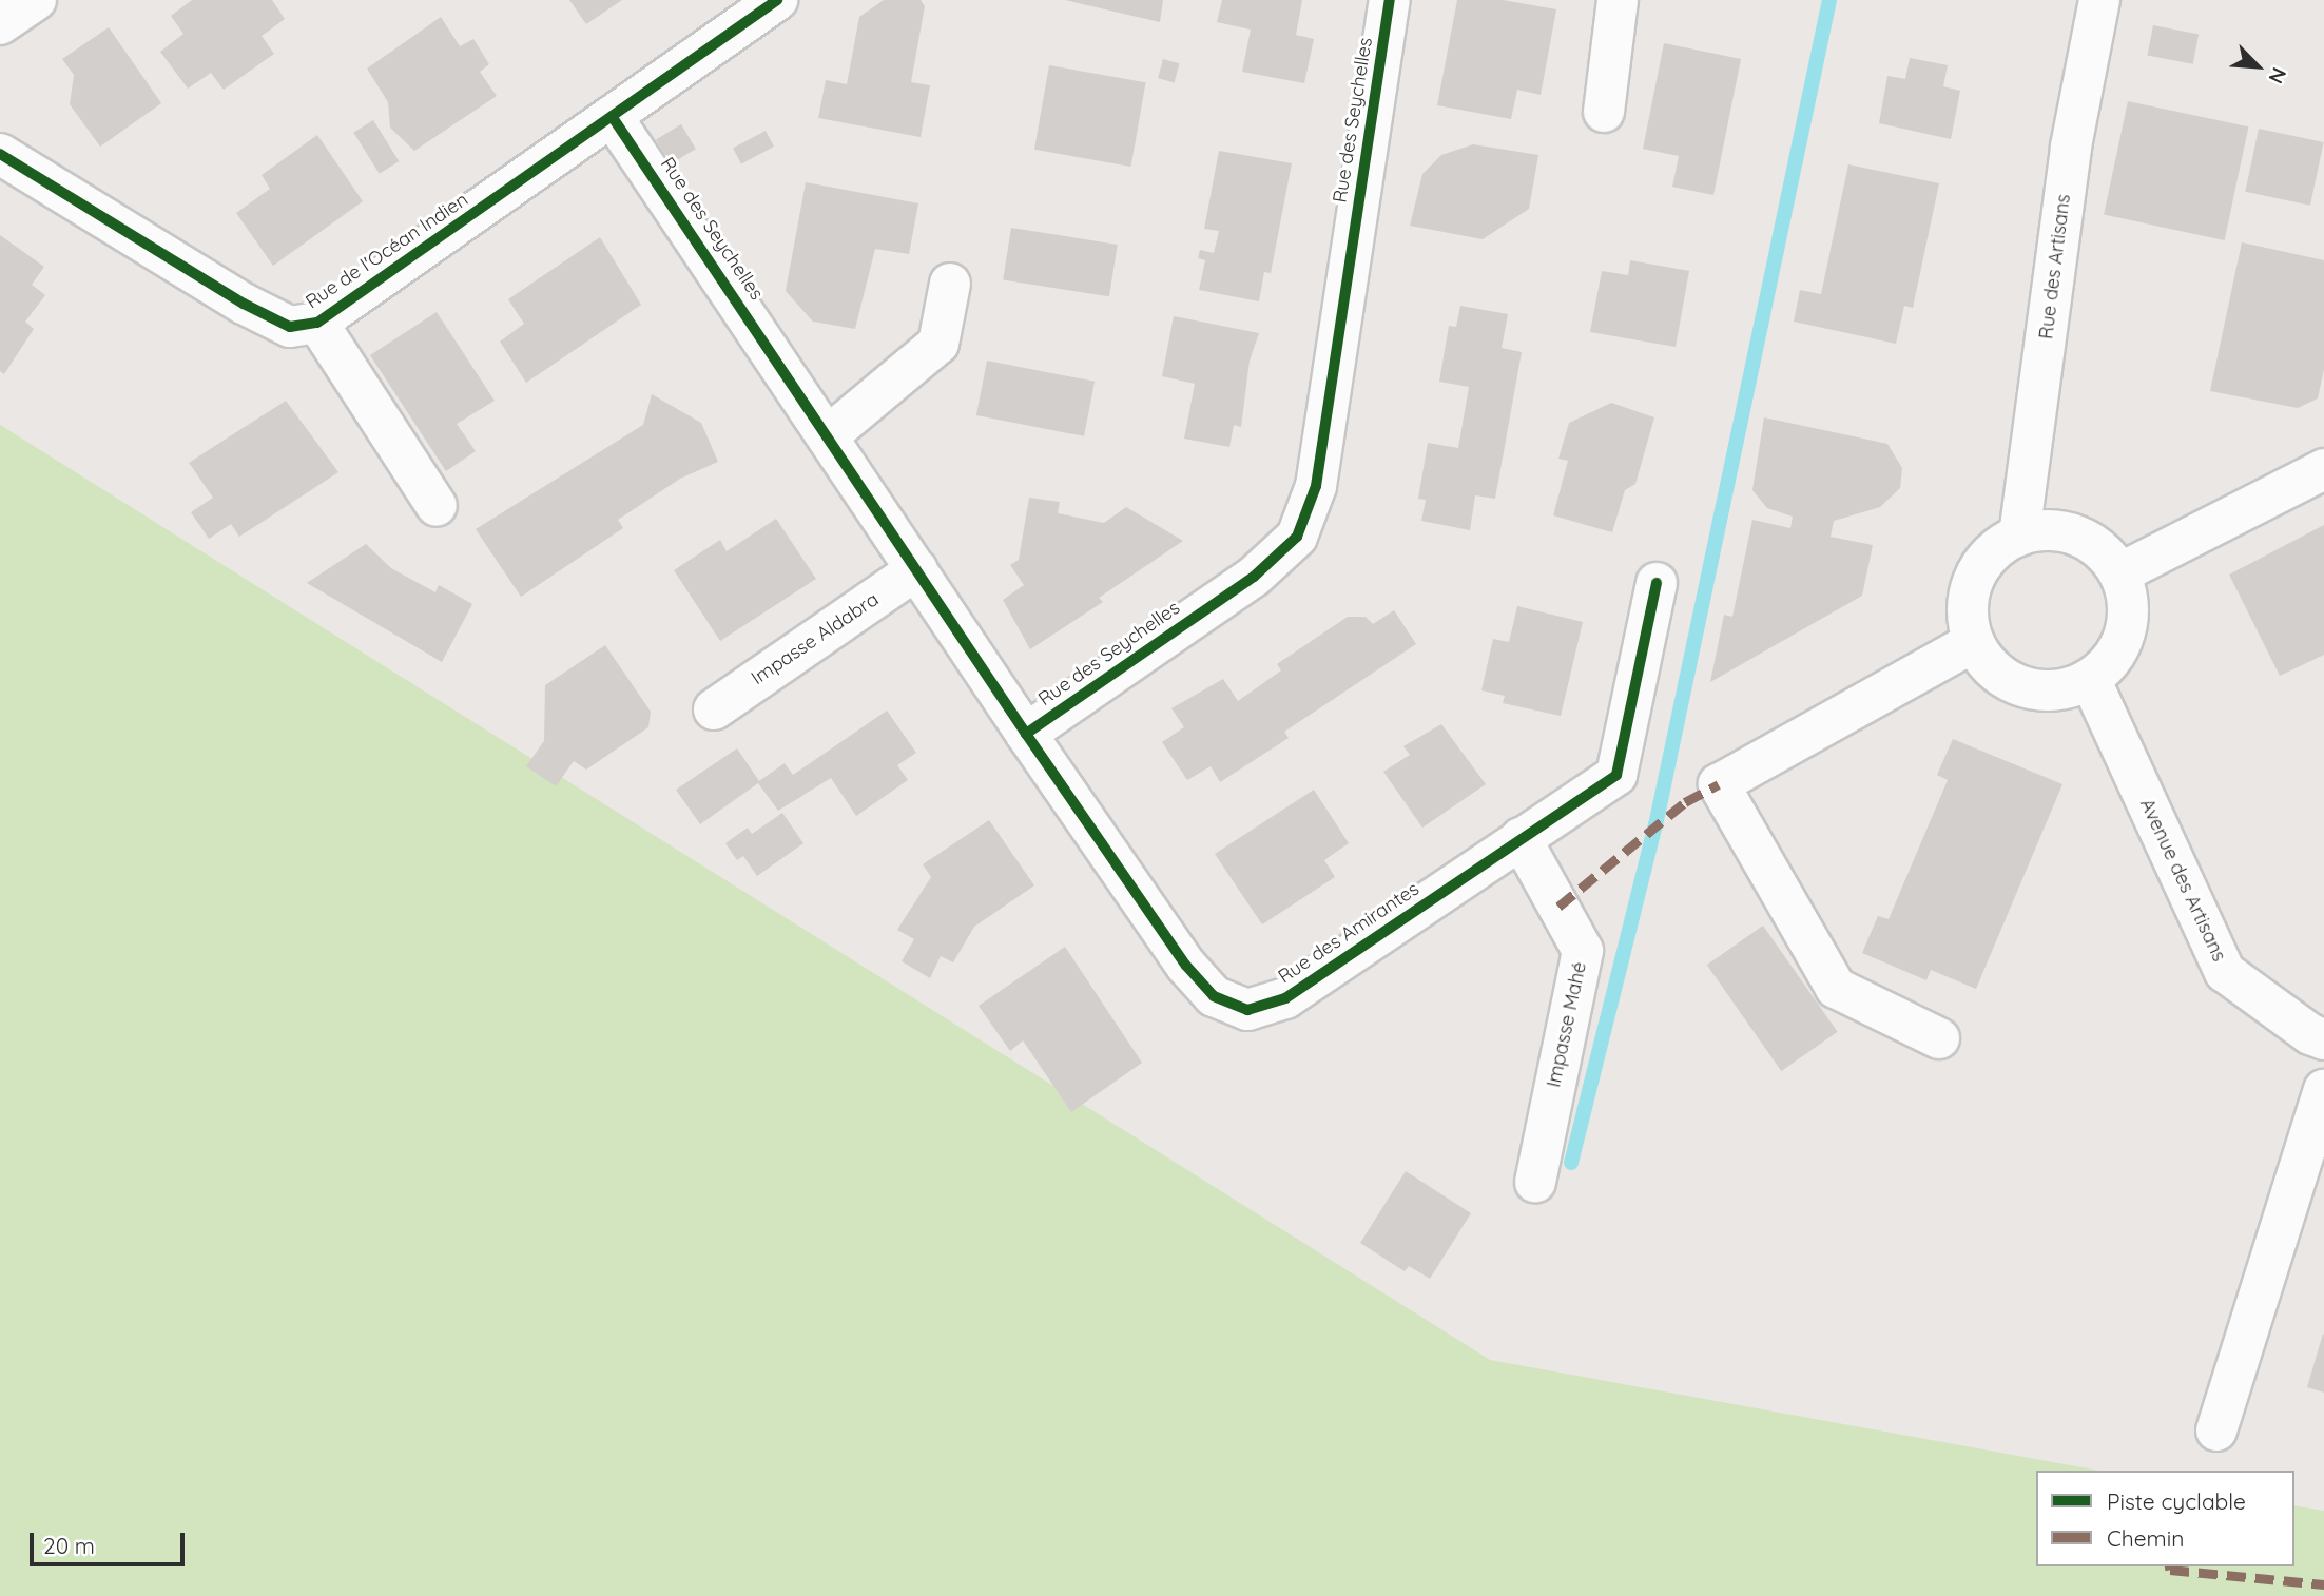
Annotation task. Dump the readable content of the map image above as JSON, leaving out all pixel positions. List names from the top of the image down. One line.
{"streets":{"street":["Rue des Seychelles","Rue de l'Océan Indien","Rue des Artisans","Impasse Aldabra","Avenue des Artisans","Rue des Amirantes","Impasse Mahé"]},"crossings":[["Rue des Seychelles","Rue de l'Océan Indien"],["Rue des Seychelles","Impasse Aldabra"],["Rue des Seychelles","Rue des Amirantes"],["Rue des Artisans","Avenue des Artisans"],["Rue des Amirantes","Impasse Mahé"]],"legend":["Piste cyclable","Chemin"],"scale_bar":"20 m","north":"bottom right"}
